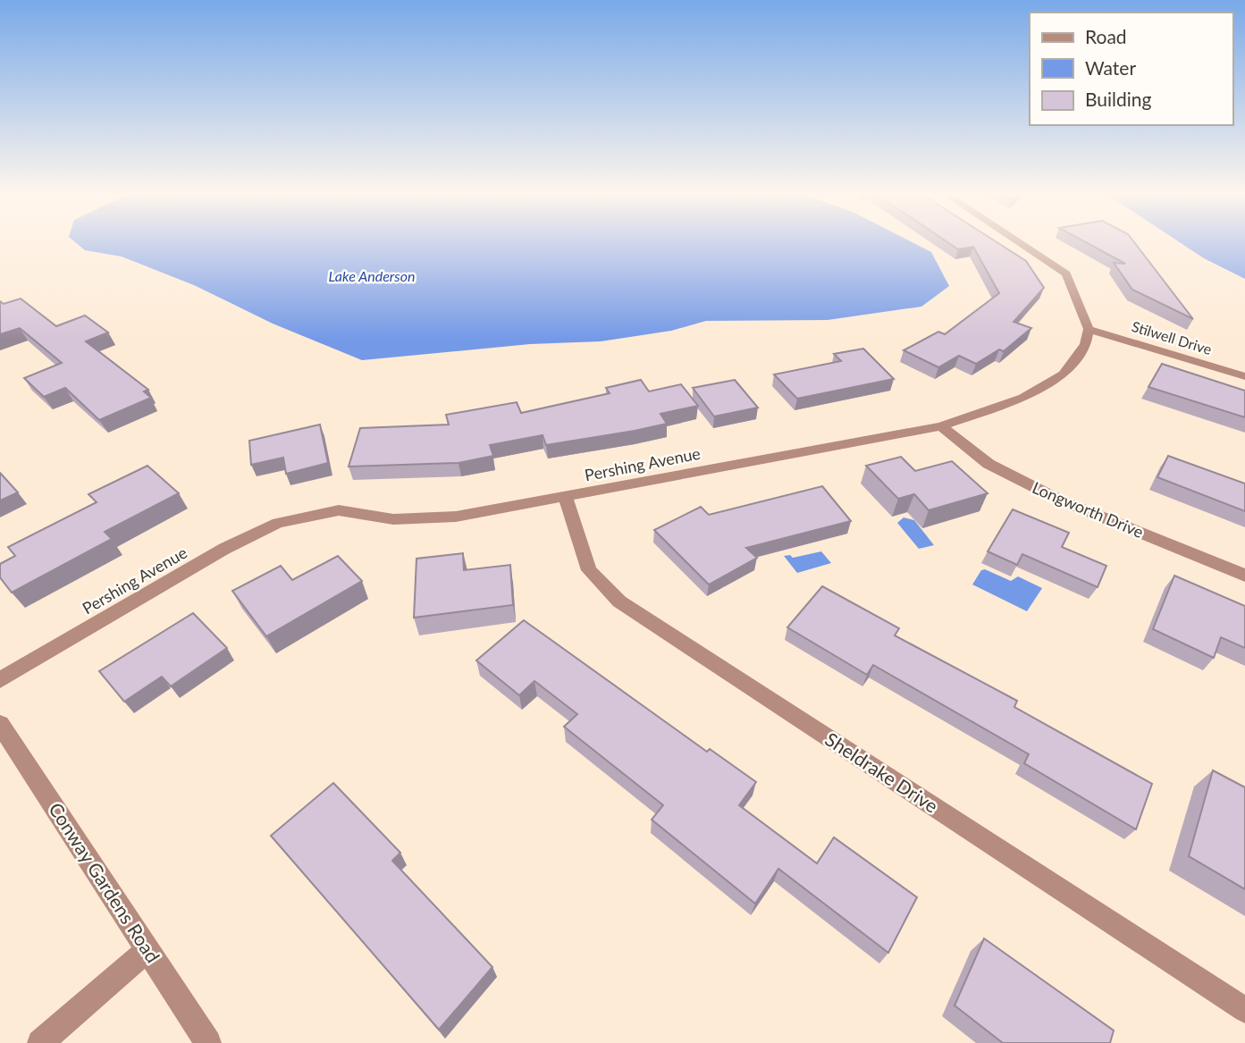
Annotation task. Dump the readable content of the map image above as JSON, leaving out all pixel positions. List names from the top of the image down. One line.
{"streets":{"street":["Stilwell Drive","Pershing Avenue","Longworth Drive","Sheldrake Drive","Conway Gardens Road"]},"crossings":[["Stilwell Drive","Pershing Avenue"],["Pershing Avenue","Longworth Drive"],["Pershing Avenue","Sheldrake Drive"]],"water":["Lake Anderson"],"legend":["Road","Water","Building"]}
